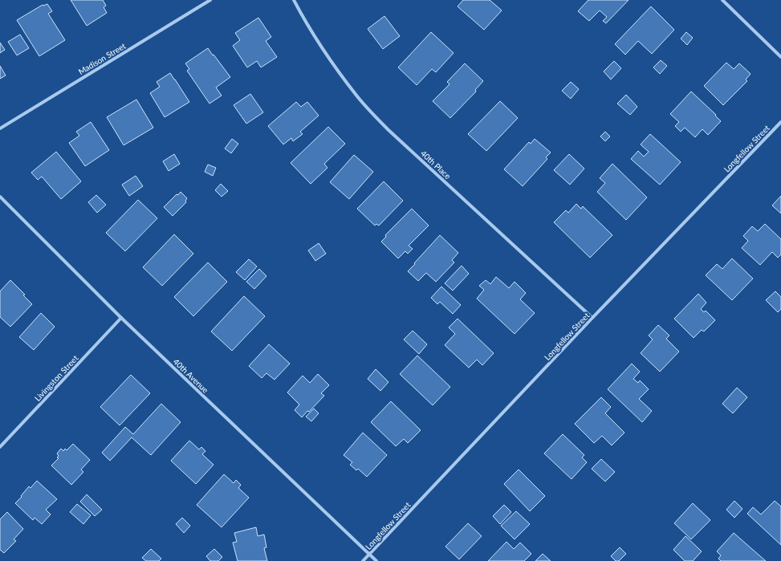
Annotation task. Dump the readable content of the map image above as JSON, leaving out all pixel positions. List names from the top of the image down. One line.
{"streets":{"street":["Madison Street","Longfellow Street","40th Place","40th Avenue","Livingston Street"]},"crossings":[["Longfellow Street","40th Place"],["Longfellow Street","40th Avenue"],["40th Avenue","Livingston Street"]]}
